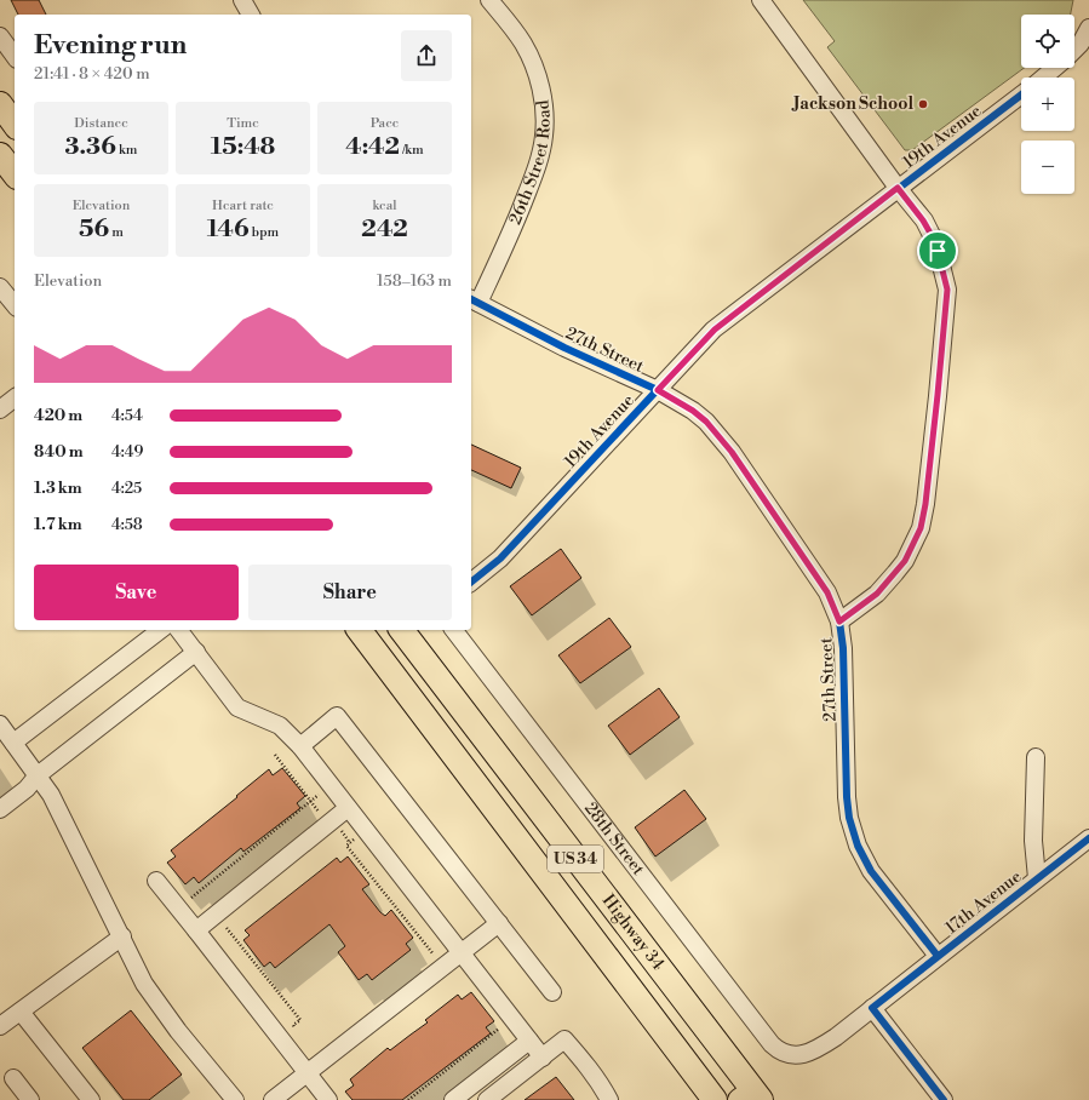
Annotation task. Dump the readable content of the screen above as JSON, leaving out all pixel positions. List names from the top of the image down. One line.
{"streets":{"highway":["US 34","Highway 34"],"street":["19th Avenue","26th Street Road","27th Street","28th Street","17th Avenue"]},"crossings":[["19th Avenue","27th Street"],["26th Street Road","27th Street"],["27th Street","17th Avenue"],["28th Street","17th Avenue"]],"places":["Jackson School"],"page":{"map_buttons":["+","−"],"heading":["Evening run","21:41 · 8 × 420 m"],"stats":[["Distance","3.36 km"],["Time","15:48"],["Pace","4:42 /km"],["Elevation","56 m"],["Heart rate","146 bpm"],["kcal","242"]],"chart":["Elevation","158–163 m"],"list":[{"name":"420 m","note":"4:54"},{"name":"840 m","note":"4:49"},{"name":"1.3 km","note":"4:25"},{"name":"1.7 km","note":"4:58"}],"buttons":["Save","Share"]}}
